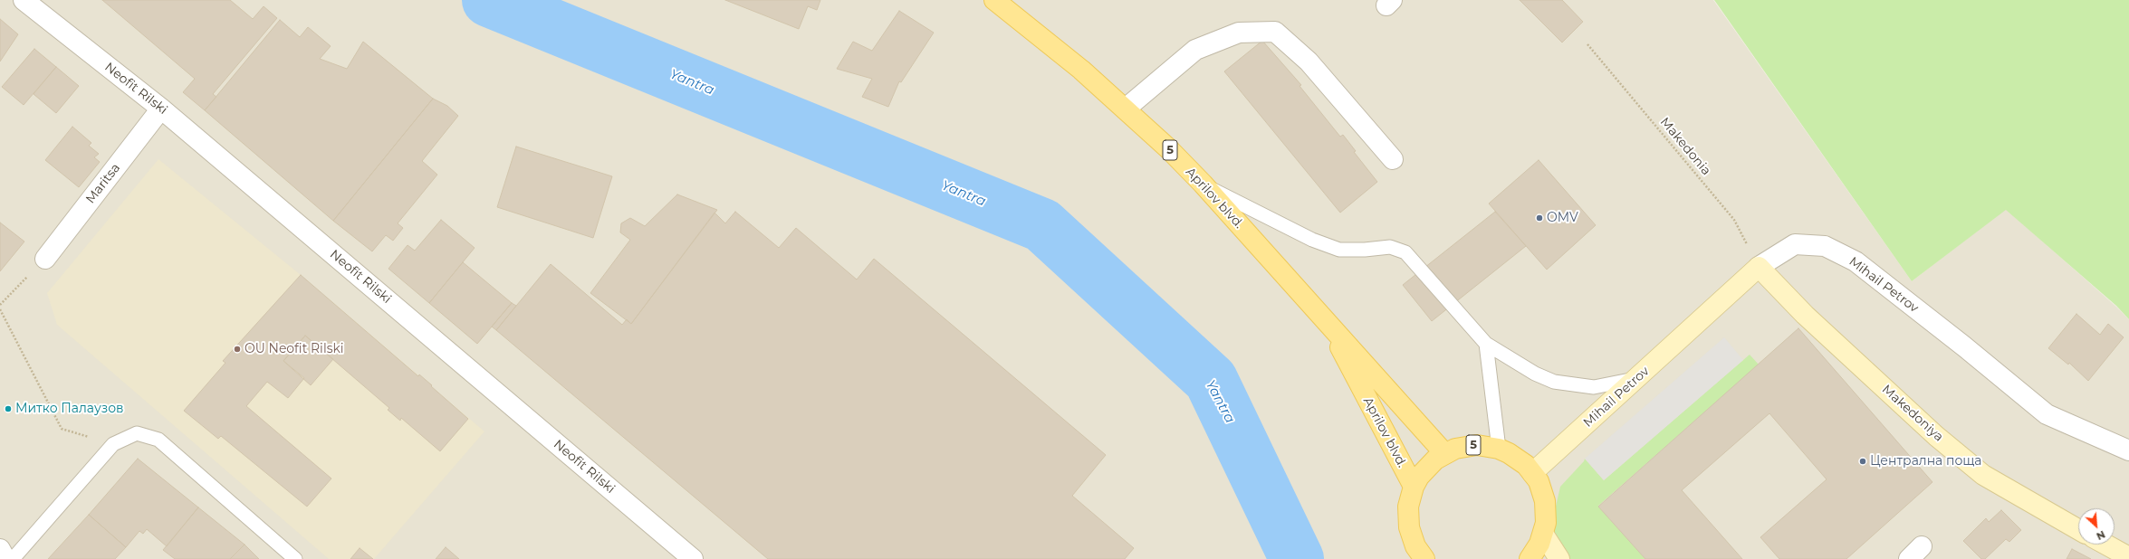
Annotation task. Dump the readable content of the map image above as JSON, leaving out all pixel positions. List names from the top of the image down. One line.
{"streets":{"main road":["5","Aprilov blvd.","Mihail Petrov","Makedoniya"],"street":["Neofit Rilski","Maritsa"],"path":["Makedonia"]},"crossings":[["Neofit Rilski","Maritsa"],["Makedonia","Mihail Petrov"],["Makedonia","Makedoniya"],["5","Aprilov blvd."],["5","Mihail Petrov"],["Mihail Petrov","Makedoniya"]],"water":["Yantra"],"places":["OMV","OU Neofit Rilski","Митко Палаузов","Централна поща"],"north":"bottom right"}
